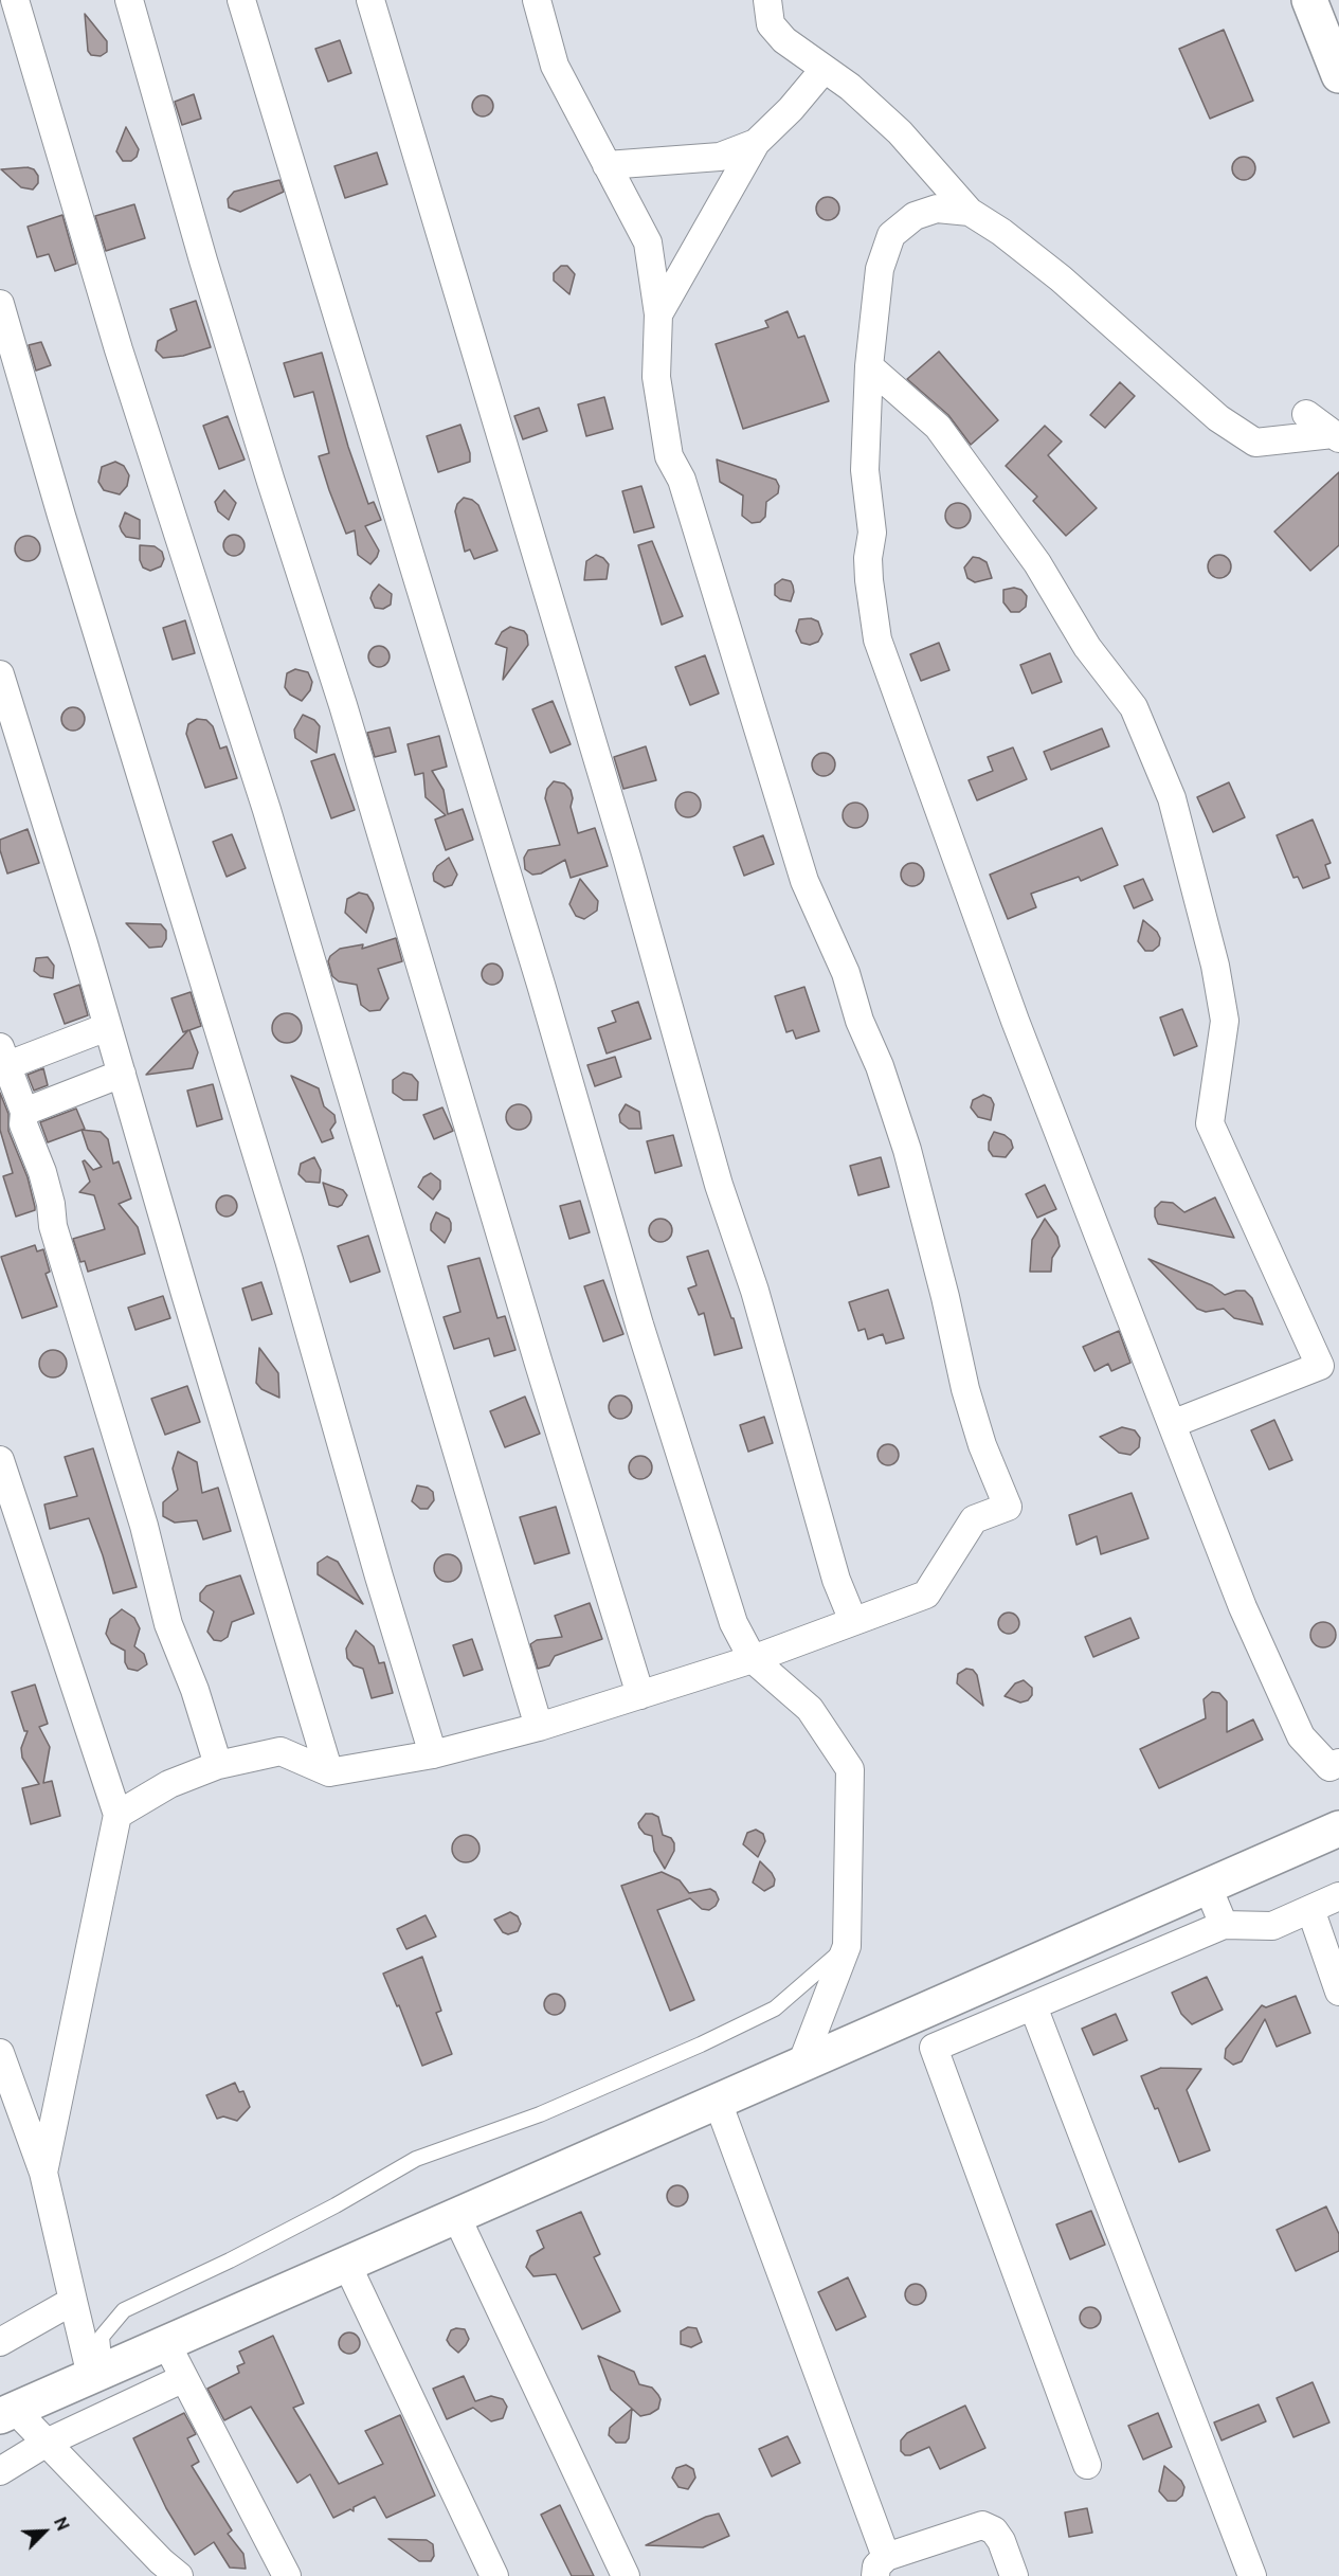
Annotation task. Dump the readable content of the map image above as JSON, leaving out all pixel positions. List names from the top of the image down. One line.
{"north":"top right"}
